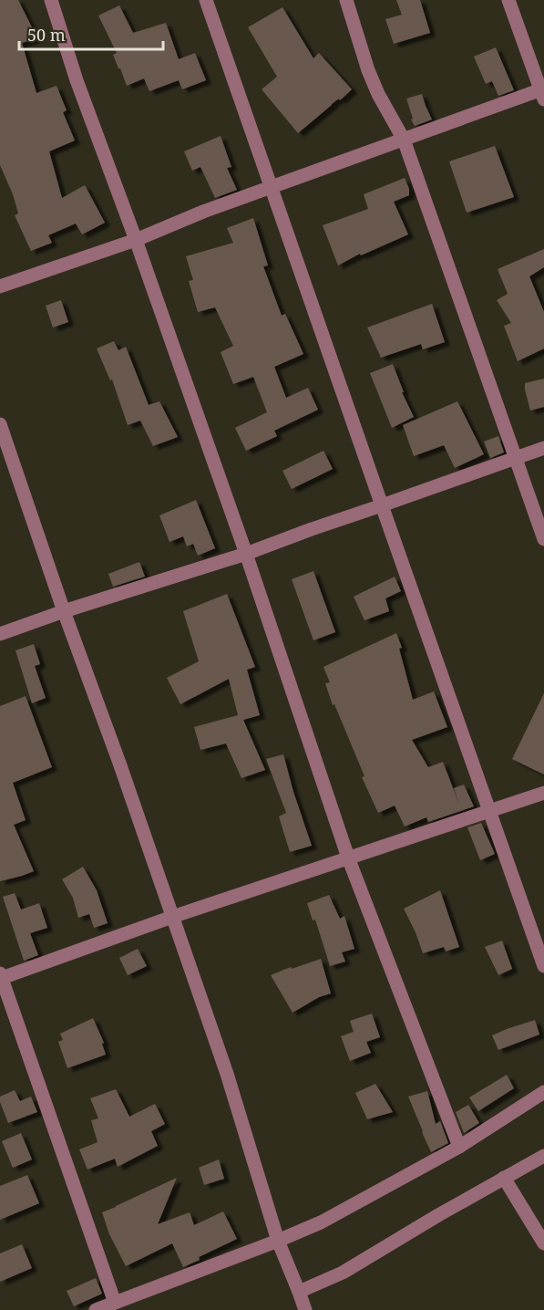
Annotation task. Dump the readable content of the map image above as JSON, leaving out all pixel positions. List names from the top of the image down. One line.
{"scale_bar":"50 m"}
